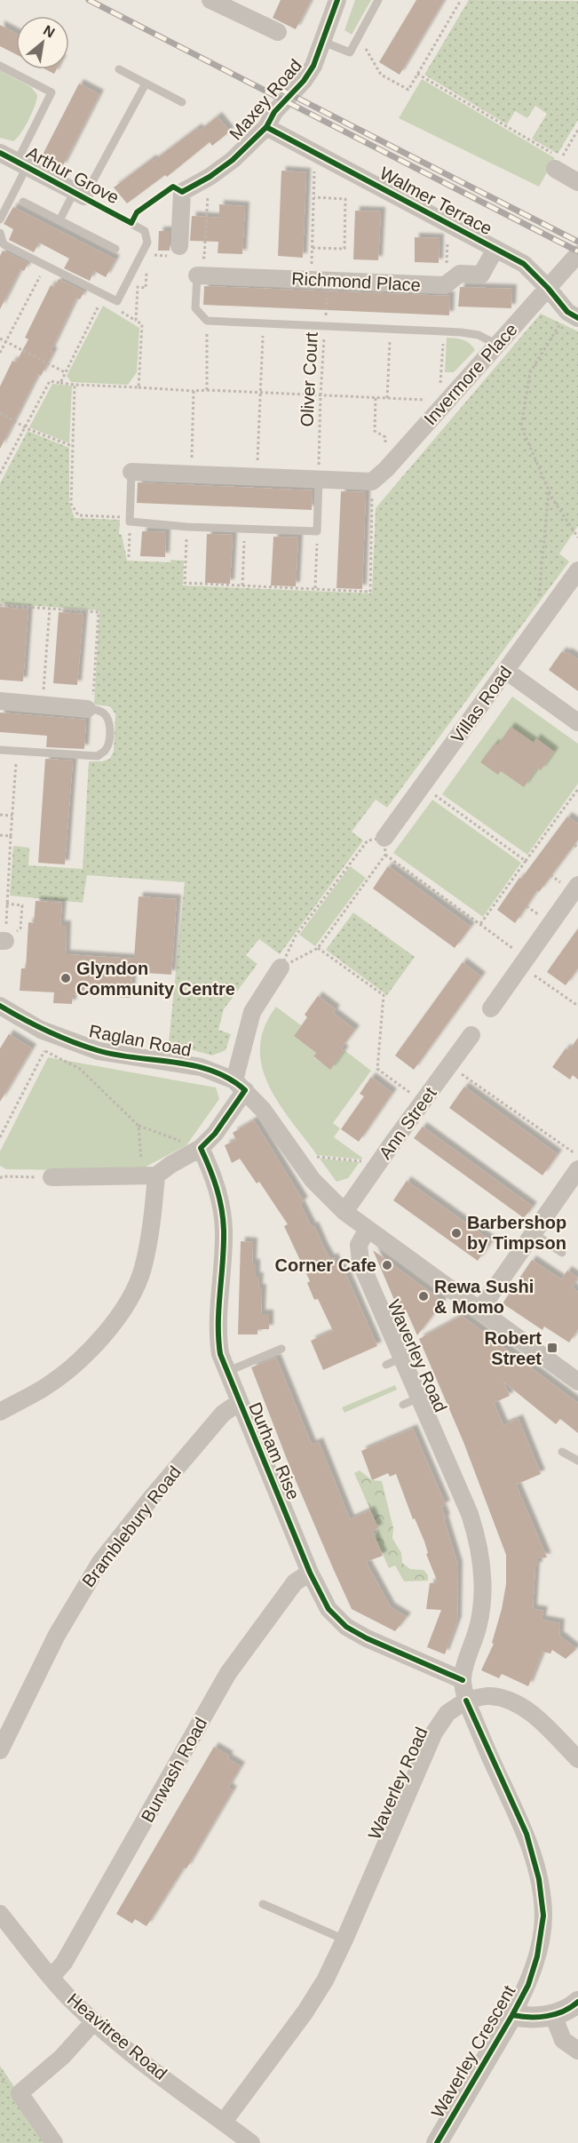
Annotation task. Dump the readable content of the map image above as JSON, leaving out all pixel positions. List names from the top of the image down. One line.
{"streets":{"street":["Maxey Road","Arthur Grove","Walmer Terrace","Richmond Place","Invermore Place","Villas Road","Raglan Road","Ann Street","Waverley Road","Durham Rise","Bramblebury Road","Burwash Road","Heavitree Road","Waverley Crescent"],"path":["Oliver Court"]},"crossings":[["Maxey Road","Walmer Terrace"],["Walmer Terrace","Richmond Place"],["Walmer Terrace","Invermore Place"],["Richmond Place","Oliver Court"],["Waverley Road","Durham Rise"],["Waverley Road","Heavitree Road"],["Waverley Road","Waverley Crescent"],["Durham Rise","Bramblebury Road"],["Durham Rise","Burwash Road"],["Burwash Road","Heavitree Road"]],"places":{"other":["Glyndon Community Centre","Barbershop by Timpson","Corner Cafe","Rewa Sushi & Momo"],"transit":["Robert Street"]},"north":"top right"}
